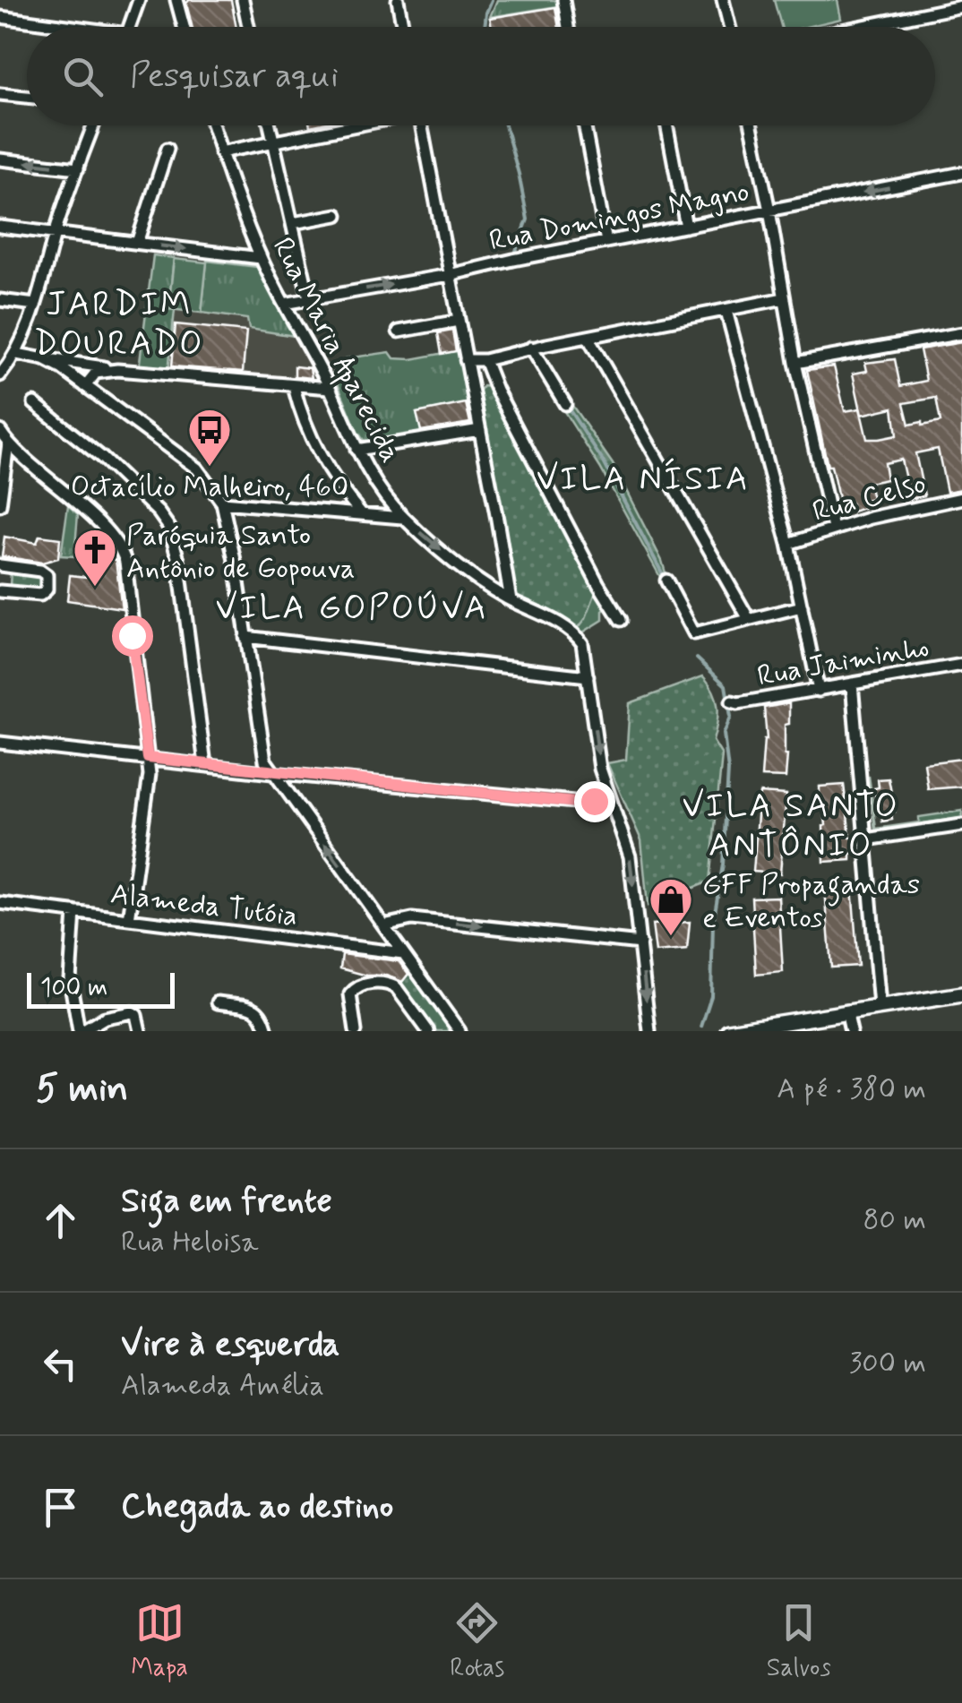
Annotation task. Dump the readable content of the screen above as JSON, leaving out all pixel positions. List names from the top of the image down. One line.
{"streets":{"street":["Rua Domingos Magno","Rua Maria Aparecida","Rua Celso","Rua Jaiminho","Alameda Tutóia"]},"crossings":[["Rua Domingos Magno","Rua Maria Aparecida"]],"one_way":["Rua Maria Aparecida"],"districts":["JARDIM DOURADO","VILA NÍSIA","VILA GOPOÚVA","VILA SANTO ANTÔNIO"],"places":{"bus stop":["Octacílio Malheiro, 460"],"church":["Paróquia Santo Antônio de Gopouva"],"shop":["GFF Propagandas e Eventos"]},"scale_bar":"100 m","page":{"search":"Pesquisar aqui","scale":"100 m","heading":["5 min","A pé · 380 m"],"list":[["Siga em frente","Rua Heloisa","80 m"],["Vire à esquerda","Alameda Amélia","300 m"],"Chegada ao destino"],"nav":["Mapa","Rotas","Salvos"]}}
